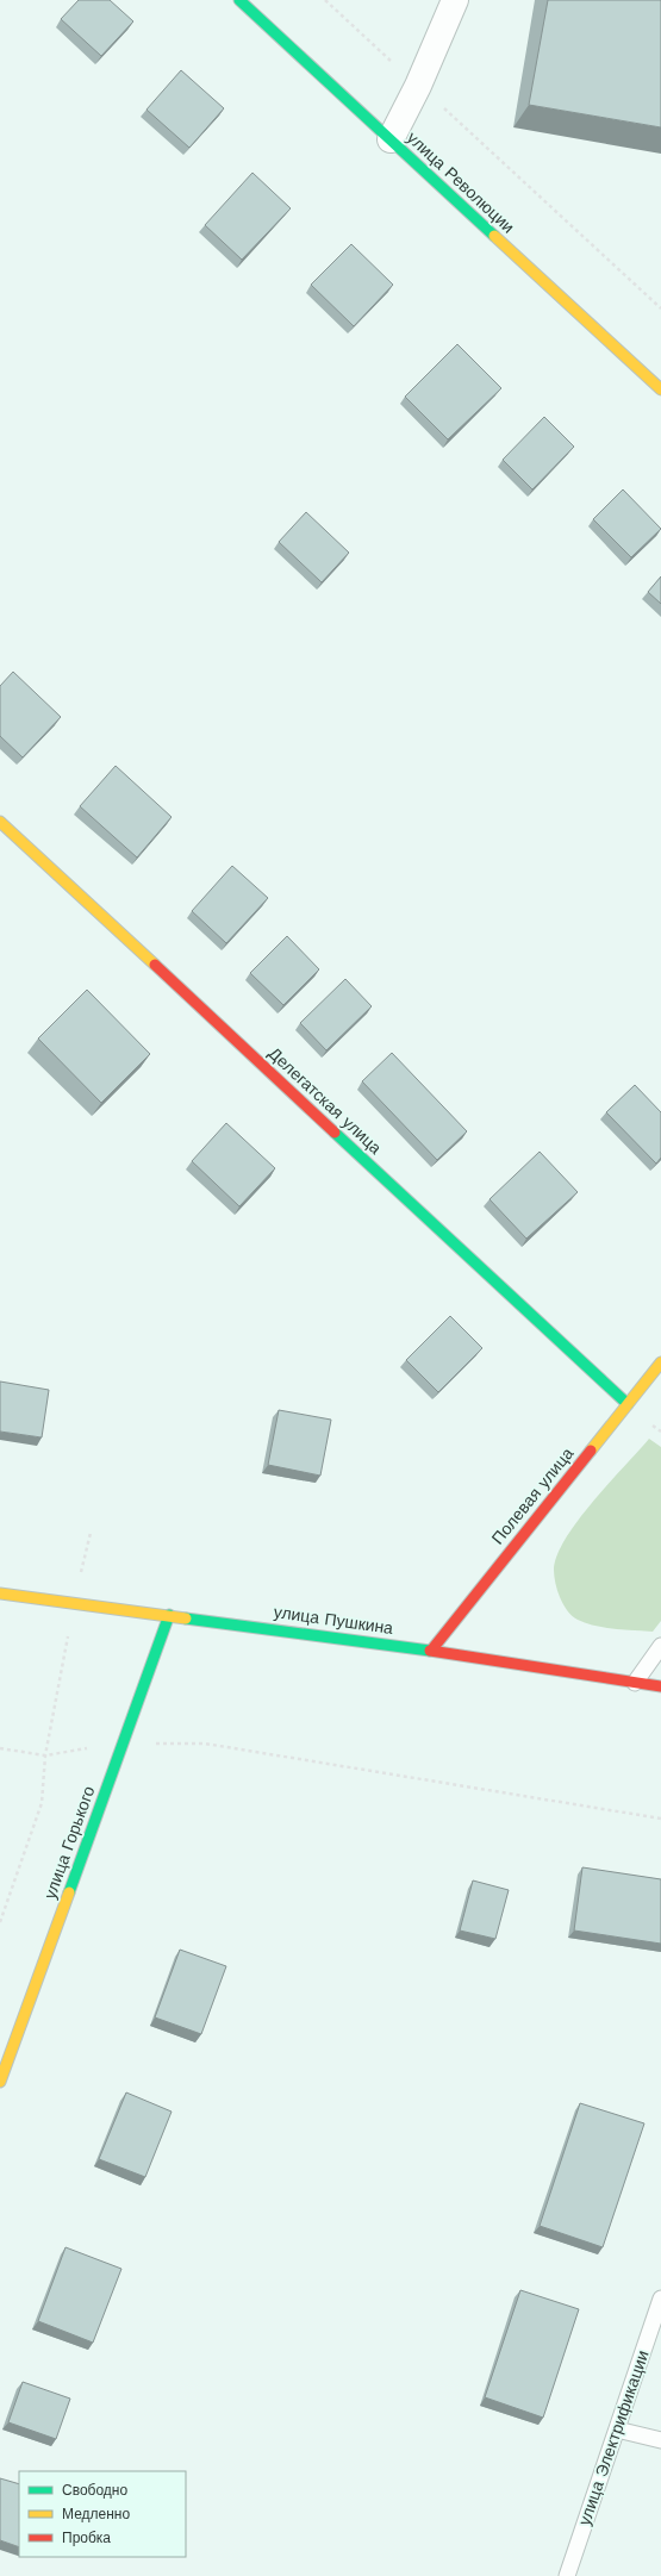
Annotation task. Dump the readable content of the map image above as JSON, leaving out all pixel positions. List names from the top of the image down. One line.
{"streets":{"street":["улица Революции","Делегатская улица","Полевая улица","улица Пушкина","улица Горького"],"lane":["улица Электрификации"]},"crossings":[["Делегатская улица","Полевая улица"],["Полевая улица","улица Пушкина"],["улица Пушкина","улица Горького"]],"legend":["Свободно","Медленно","Пробка"]}
